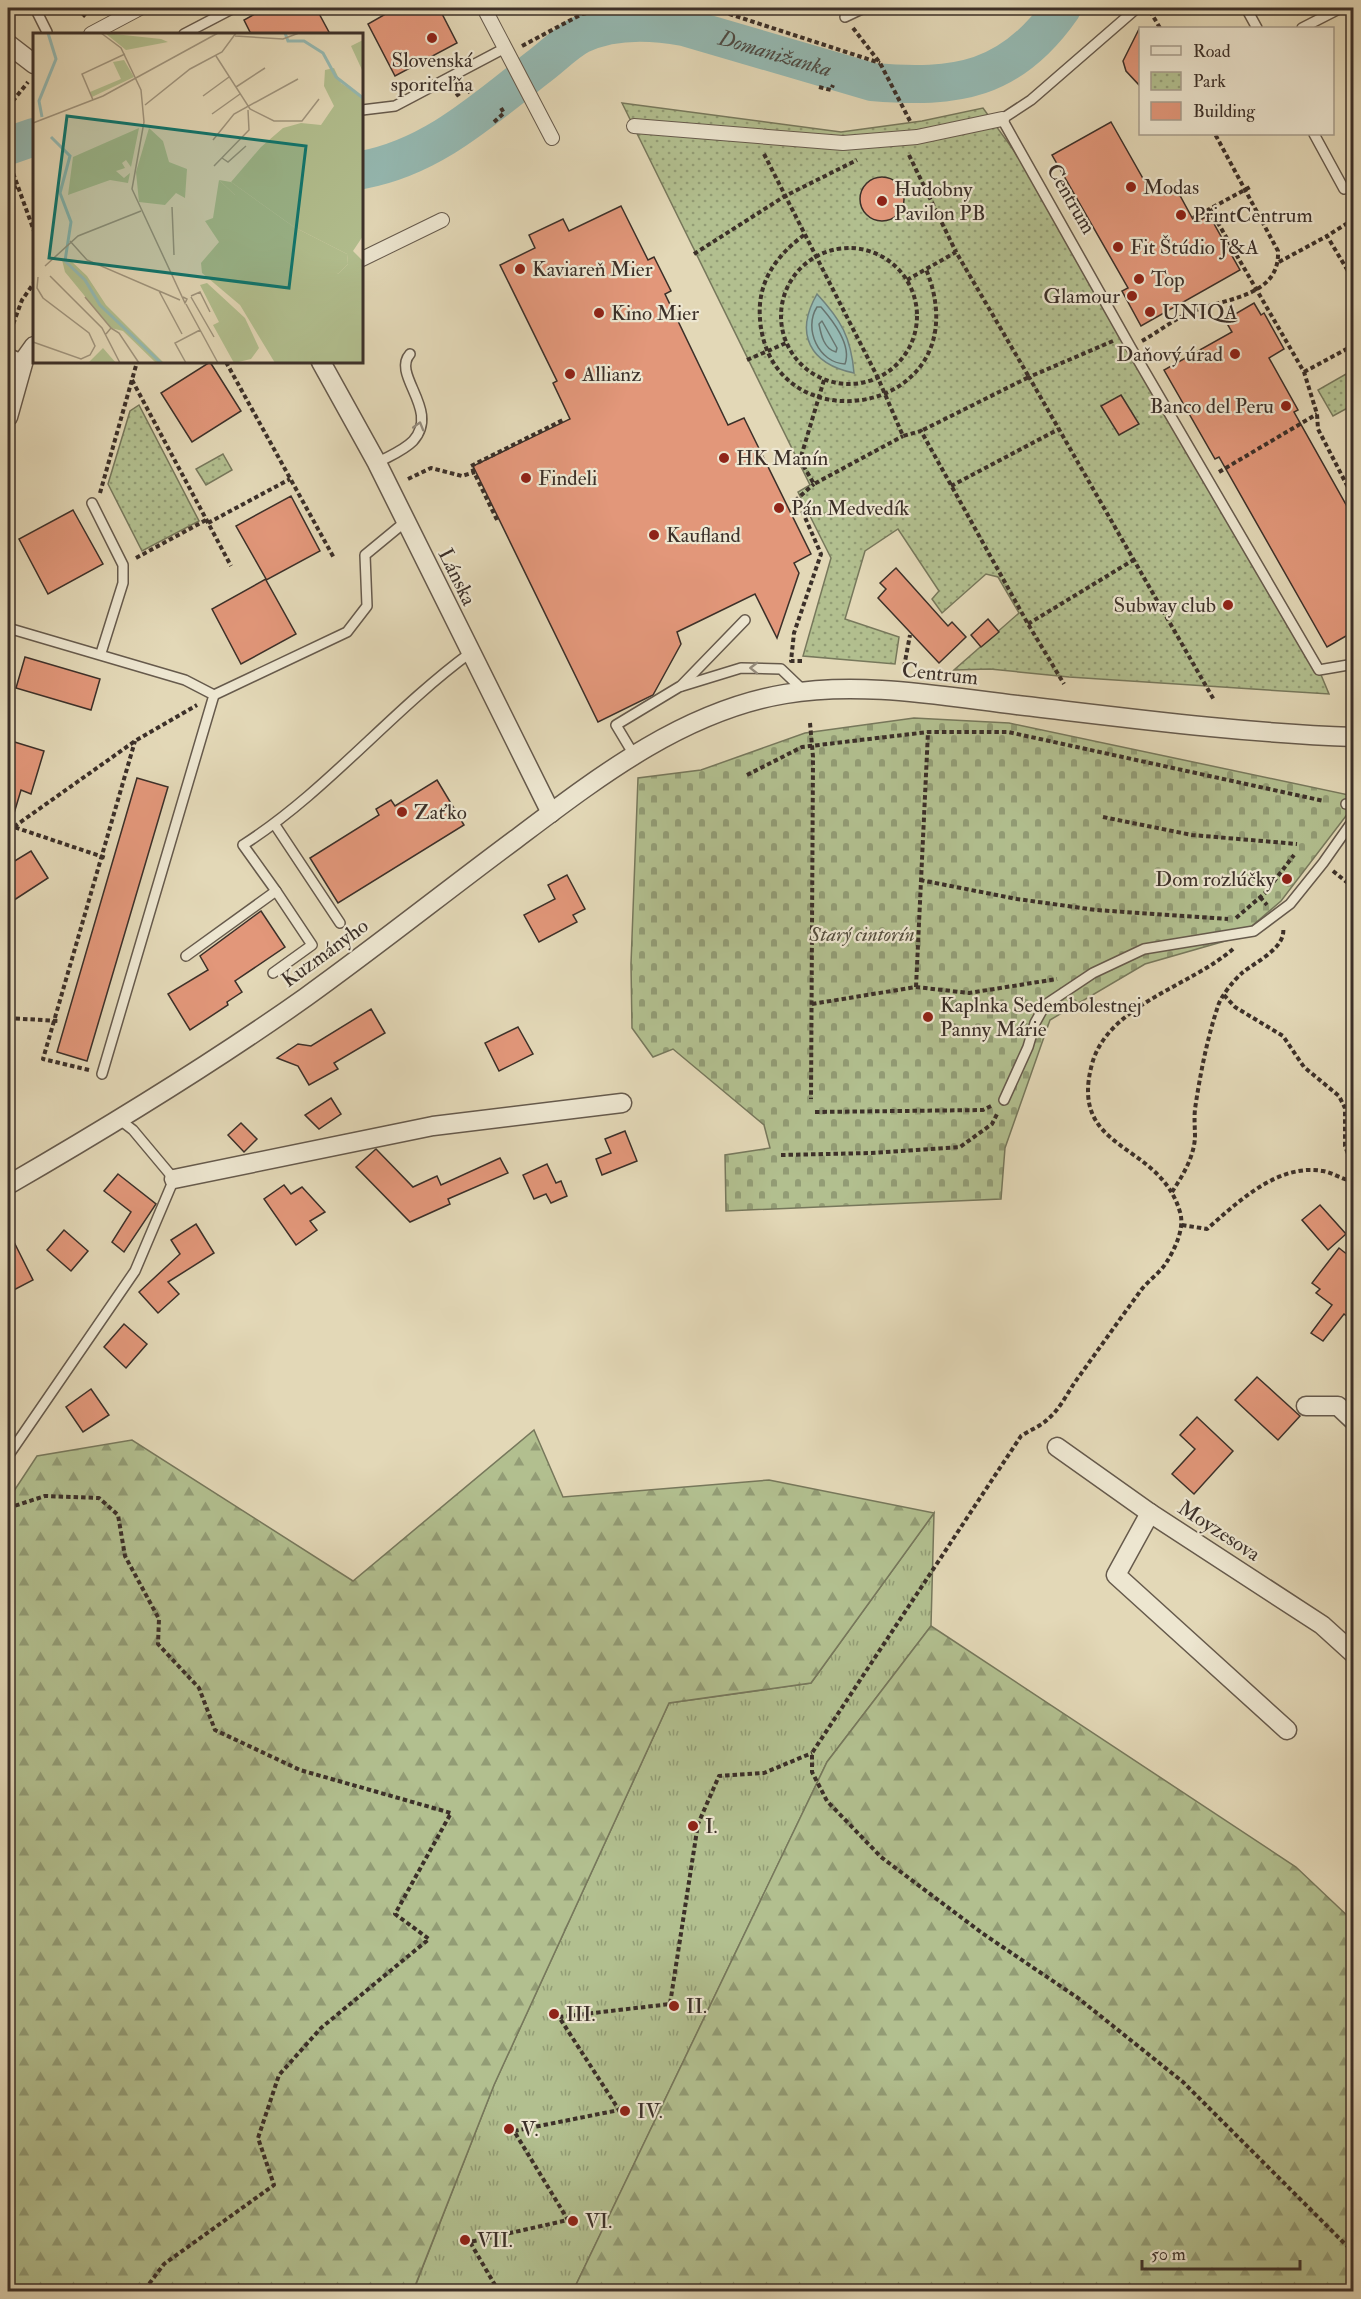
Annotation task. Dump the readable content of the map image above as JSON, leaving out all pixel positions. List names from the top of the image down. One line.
{"streets":{"street":["Centrum","Lánska","Kuzmányho","Moyzesova"]},"crossings":[["Centrum","Lánska"],["Centrum","Kuzmányho"],["Lánska","Kuzmányho"]],"water":["Domanižanka"],"parks":["Starý cintorín"],"places":["Slovenská sporiteľňa","Modas","Hudobny Pavilon PB","PrintCentrum","Fit Štúdio J&A","Kaviareň Mier","Top","Glamour","UNIQA","Kino Mier","Daňový úrad","Allianz","Banco del Peru","HK Manín","Findeli","Pán Medvedík","Kaufland","Subway club","Zaťko","Dom rozlúčky","Kaplnka Sedembolestnej Panny Márie","I.","II.","III.","IV.","V.","VI.","VII."],"legend":["Road","Park","Building"],"scale_bar":"50 m"}
